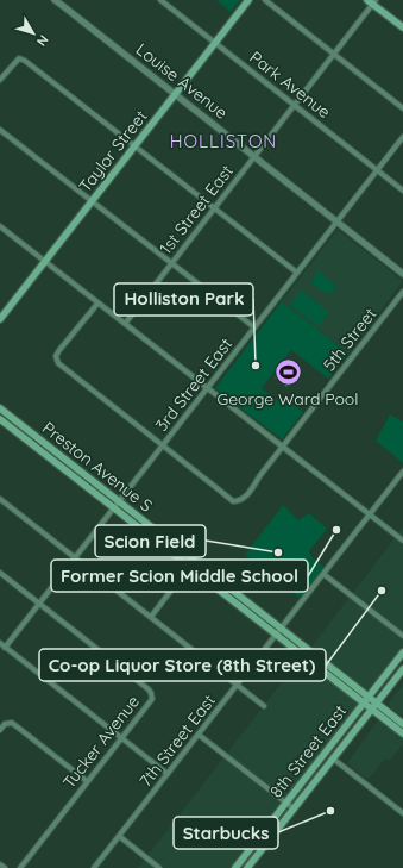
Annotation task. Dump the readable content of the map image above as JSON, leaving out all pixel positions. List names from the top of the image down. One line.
{"streets":{"main road":["Taylor Street","Preston Avenue S","8th Street East"],"street":["Louise Avenue","Park Avenue","1st Street East","5th Street","3rd Street East","7th Street East","Tucker Avenue"]},"crossings":[["Louise Avenue","Taylor Street"],["Louise Avenue","1st Street East"],["Louise Avenue","3rd Street East"],["Park Avenue","Taylor Street"],["Park Avenue","1st Street East"],["Park Avenue","3rd Street East"],["5th Street","3rd Street East"],["3rd Street East","Preston Avenue S"],["3rd Street East","Tucker Avenue"],["Preston Avenue S","7th Street East"],["Preston Avenue S","8th Street East"]],"districts":["HOLLISTON"],"places":{"other":["Holliston Park","Former Scion Middle School","Scion Field","Co-op Liquor Store (8th Street)","Starbucks"],"sports":["George Ward Pool"]},"north":"bottom right"}
